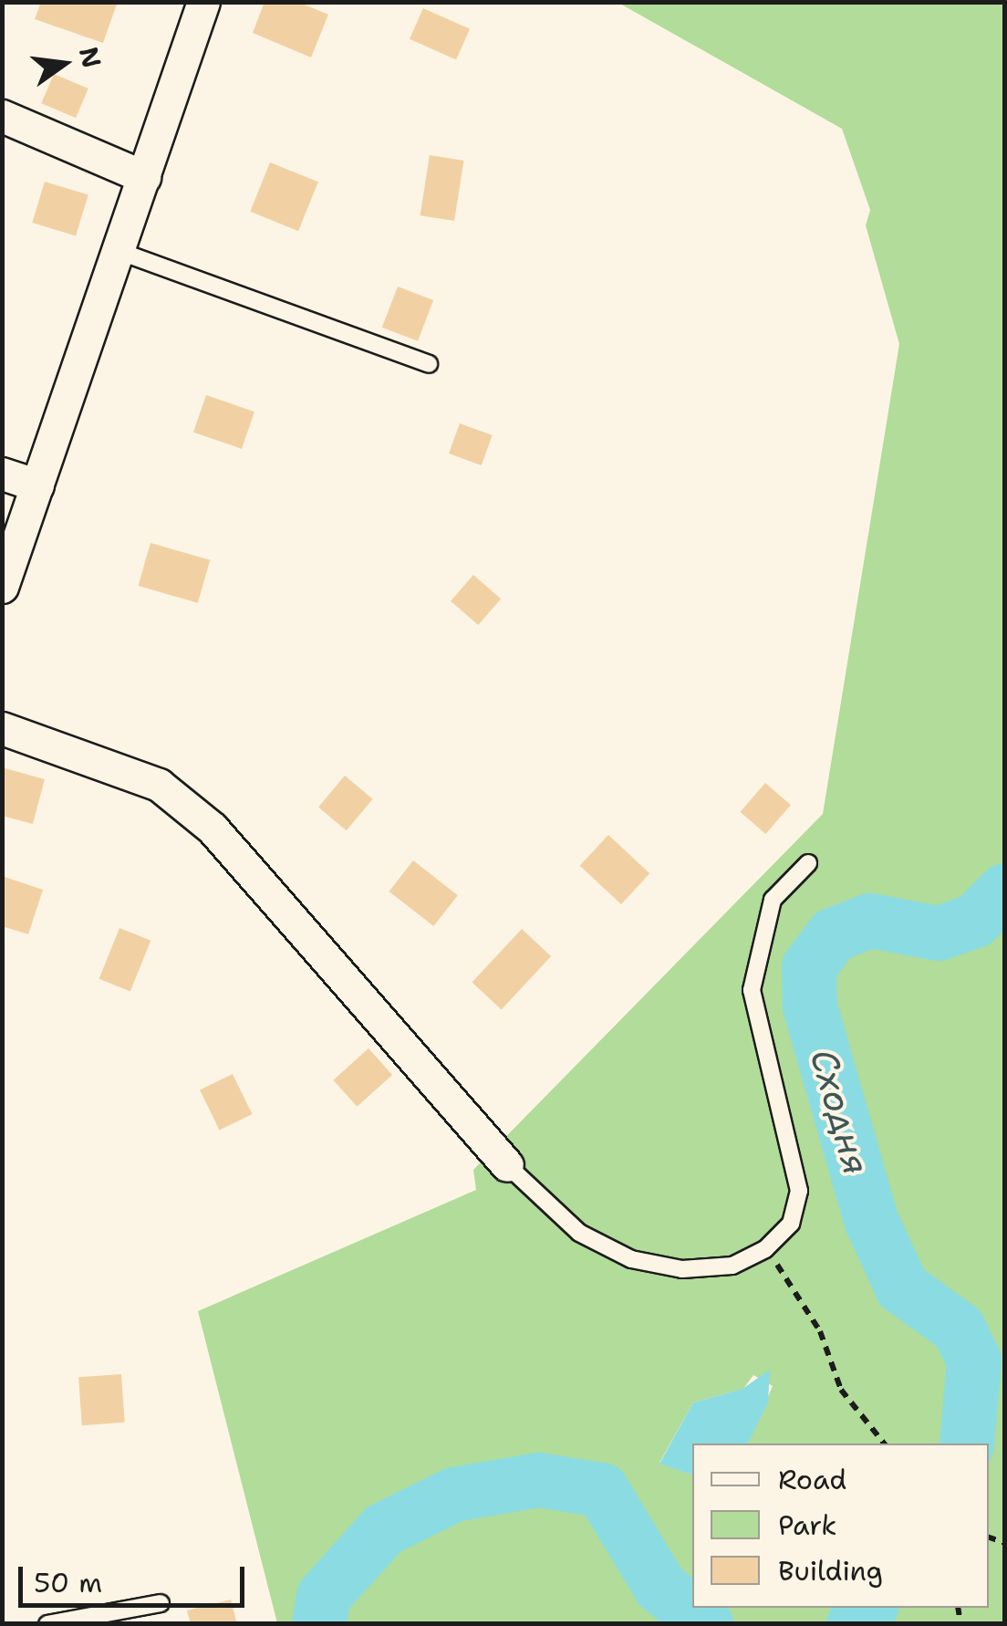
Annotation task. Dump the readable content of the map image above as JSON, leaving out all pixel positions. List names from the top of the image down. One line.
{"water":["Сходня"],"legend":["Road","Park","Building"],"scale_bar":"50 m","north":"right"}
